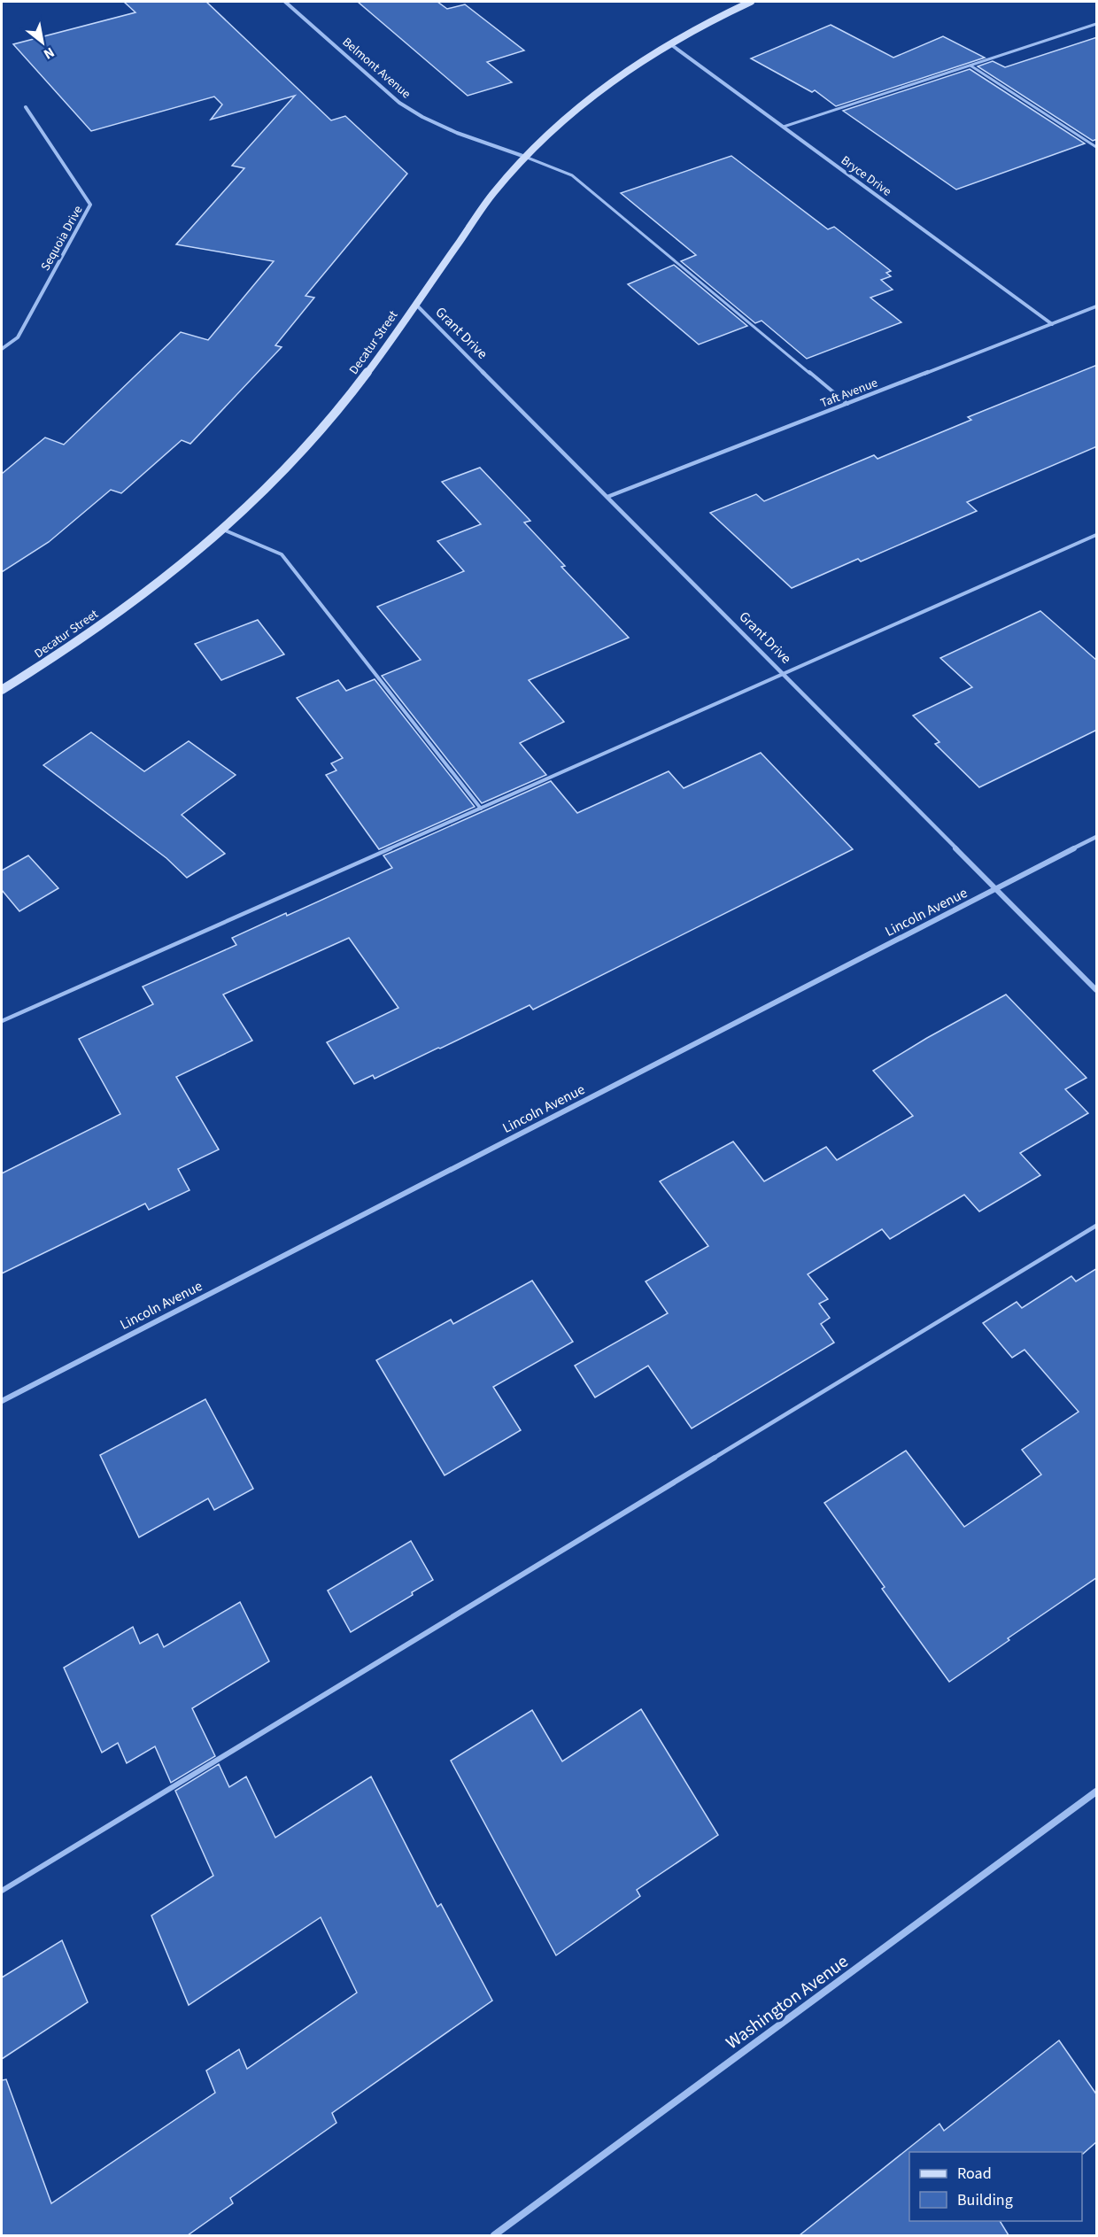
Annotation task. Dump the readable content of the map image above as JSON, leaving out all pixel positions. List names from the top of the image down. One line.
{"streets":{"street":["Belmont Avenue","Bryce Drive","Sequoia Drive","Grant Drive","Decatur Street","Taft Avenue","Lincoln Avenue","Washington Avenue"]},"crossings":[["Belmont Avenue","Decatur Street"],["Bryce Drive","Decatur Street"],["Bryce Drive","Taft Avenue"],["Grant Drive","Decatur Street"],["Grant Drive","Taft Avenue"],["Grant Drive","Lincoln Avenue"]],"legend":["Road","Building"],"north":"bottom right"}
